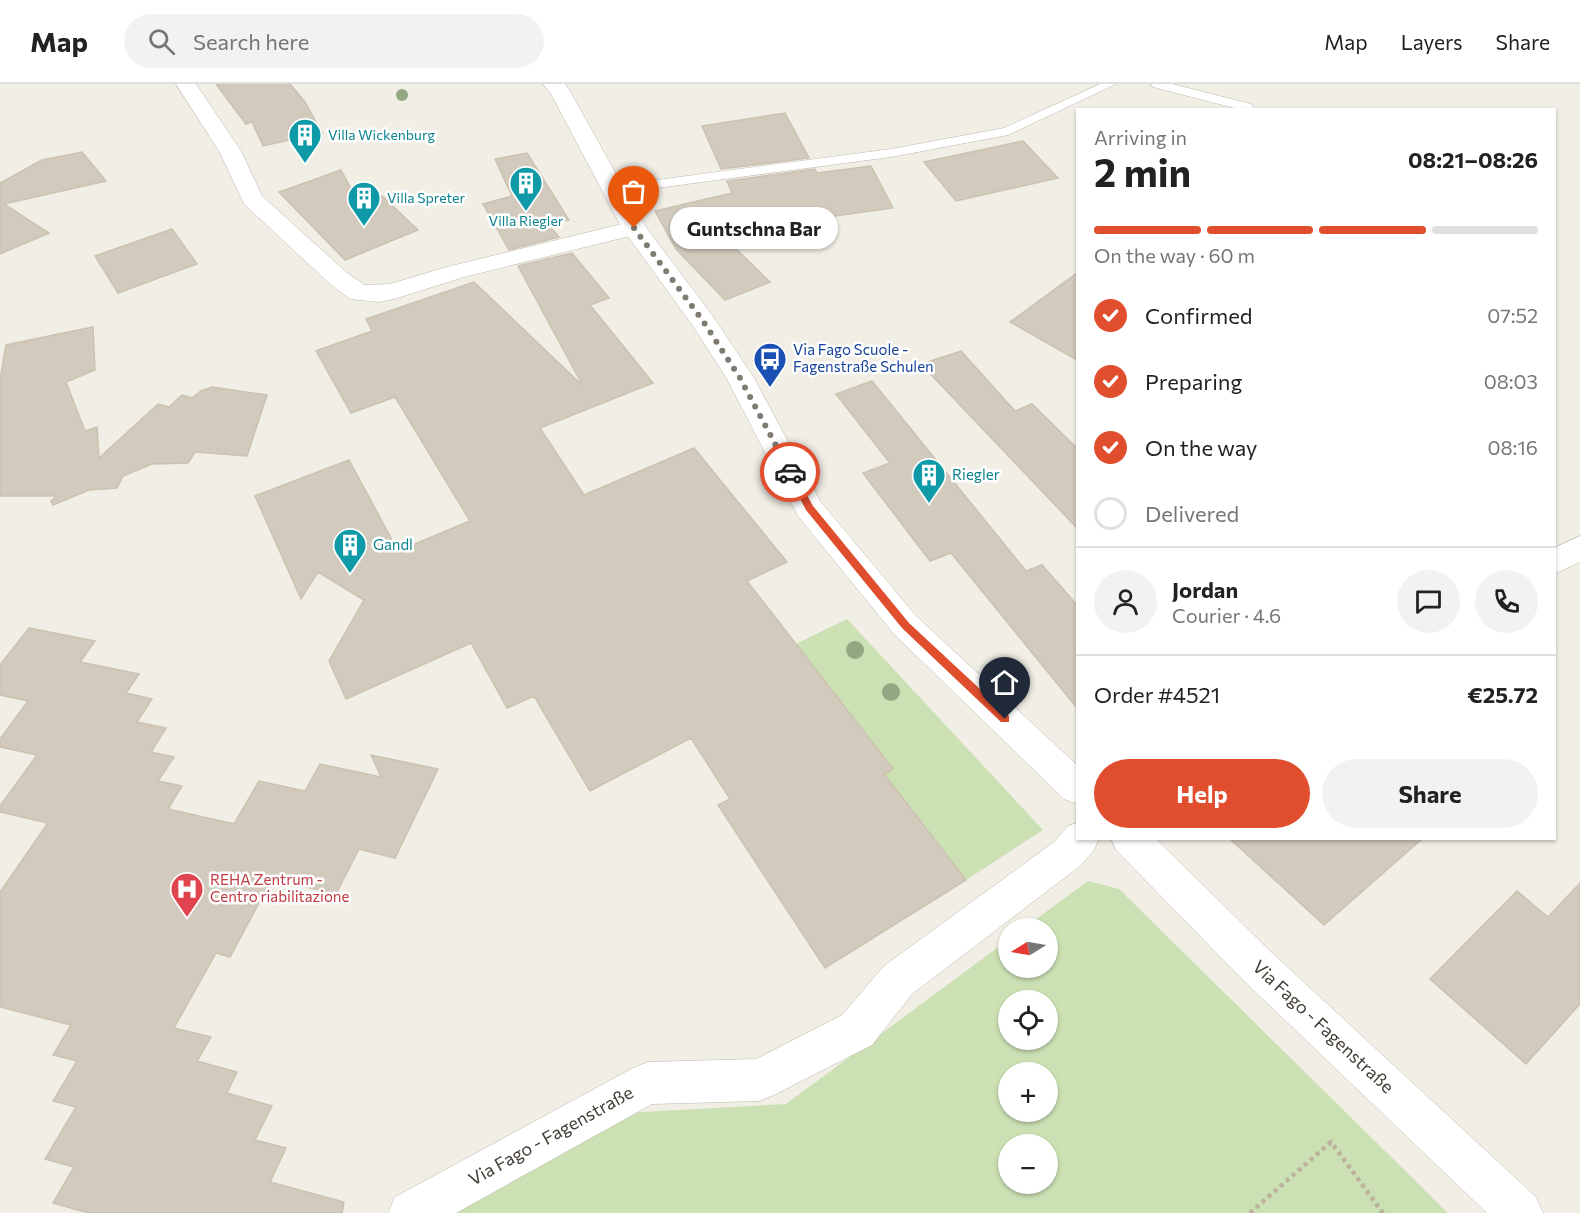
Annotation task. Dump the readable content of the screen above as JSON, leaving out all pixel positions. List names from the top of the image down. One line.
{"streets":{"street":["Via Fago - Fagenstraße"]},"places":{"building":["Villa Wickenburg","Villa Riegler","Villa Spreter","Riegler","Gandl"],"other":["Guntschna Bar"],"bus stop":["Via Fago Scuole - Fagenstraße Schulen"],"hospital":["REHA Zentrum - Centro riabilitazione"]},"north":"left","page":{"header":"Map","search":"Search here","nav":["Map","Layers","Share"],"heading":["2 min","Arriving in","08:21–08:26"],"panel":["Jordan","Courier · 4.6","Order #4521","€25.72"],"bubble":"Guntschna Bar","bar":"On the way · 60 m","list":[["Confirmed","07:52"],["Preparing","08:03"],["On the way","08:16"],"Delivered"],"buttons":["Help","Share"],"map_buttons":["+","−"]}}
